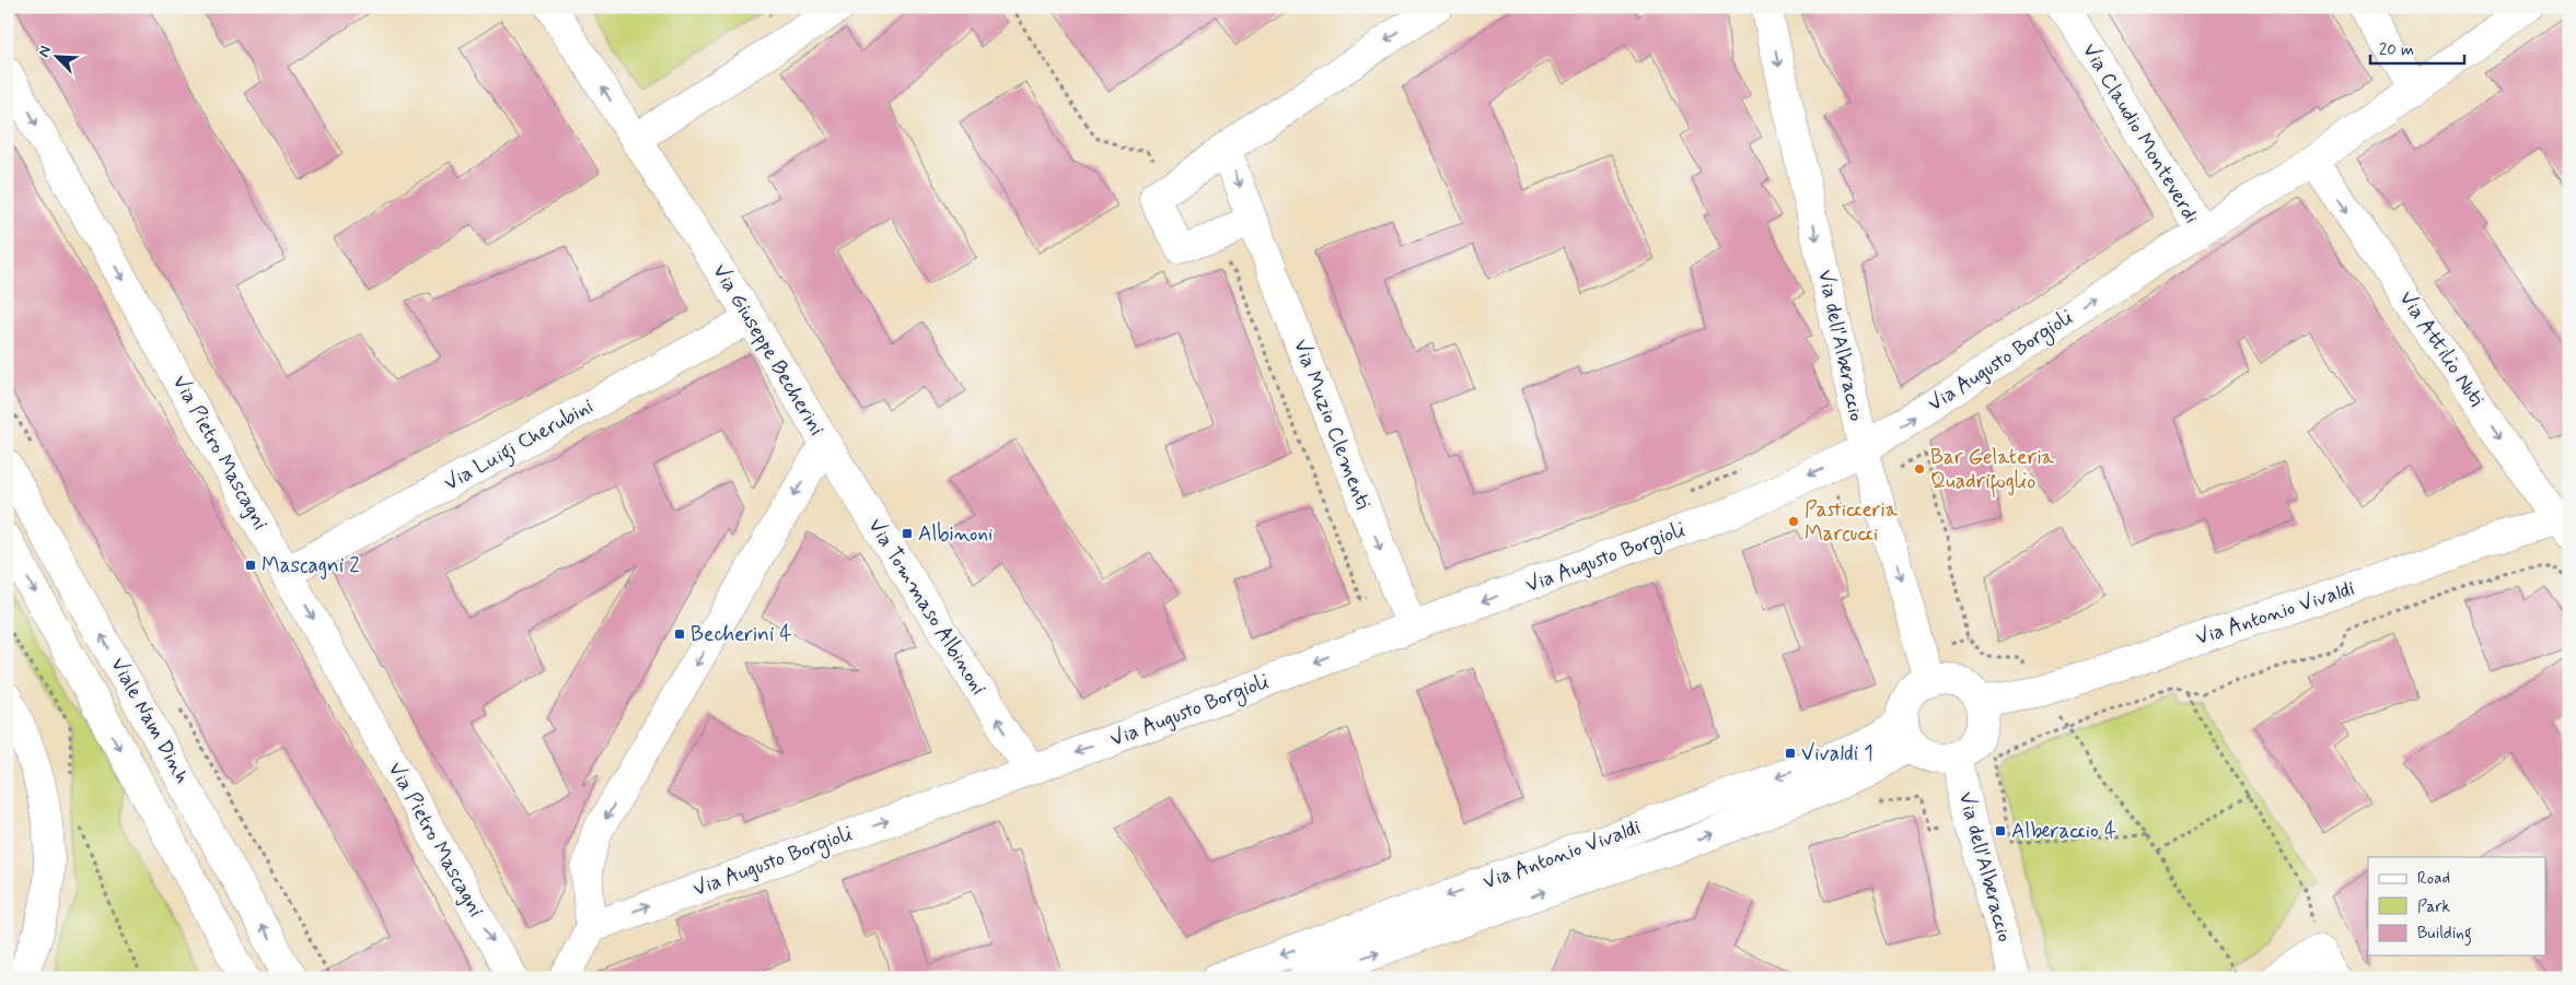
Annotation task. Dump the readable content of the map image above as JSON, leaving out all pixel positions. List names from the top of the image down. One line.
{"streets":{"street":["Via Claudio Monteverdi","Via dell'Alberaccio","Via Attilio Nuti","Via Giuseppe Becherini","Via Augusto Borgioli","Via Muzio Clementi","Via Luigi Cherubini","Via Pietro Mascagni","Via Tommaso Albinoni","Via Antonio Vivaldi","Viale Nam Dinh"]},"crossings":[["Via Claudio Monteverdi","Via Augusto Borgioli"],["Via dell'Alberaccio","Via Augusto Borgioli"],["Via dell'Alberaccio","Via Antonio Vivaldi"],["Via Attilio Nuti","Via Augusto Borgioli"],["Via Attilio Nuti","Via Antonio Vivaldi"],["Via Giuseppe Becherini","Via Augusto Borgioli"],["Via Giuseppe Becherini","Via Luigi Cherubini"],["Via Giuseppe Becherini","Via Tommaso Albinoni"],["Via Augusto Borgioli","Via Muzio Clementi"],["Via Augusto Borgioli","Via Tommaso Albinoni"],["Via Luigi Cherubini","Via Pietro Mascagni"]],"one_way":["Via dell'Alberaccio","Via Attilio Nuti","Via Muzio Clementi","Via Pietro Mascagni","Via Tommaso Albinoni"],"places":{"other":["Bar Gelateria Quadrifoglio","Pasticceria Marcucci"],"transit":["Albinoni","Mascagni 2","Becherini 4","Vivaldi 1","Alberaccio 4"]},"legend":["Road","Park","Building"],"scale_bar":"20 m","north":"top left"}
